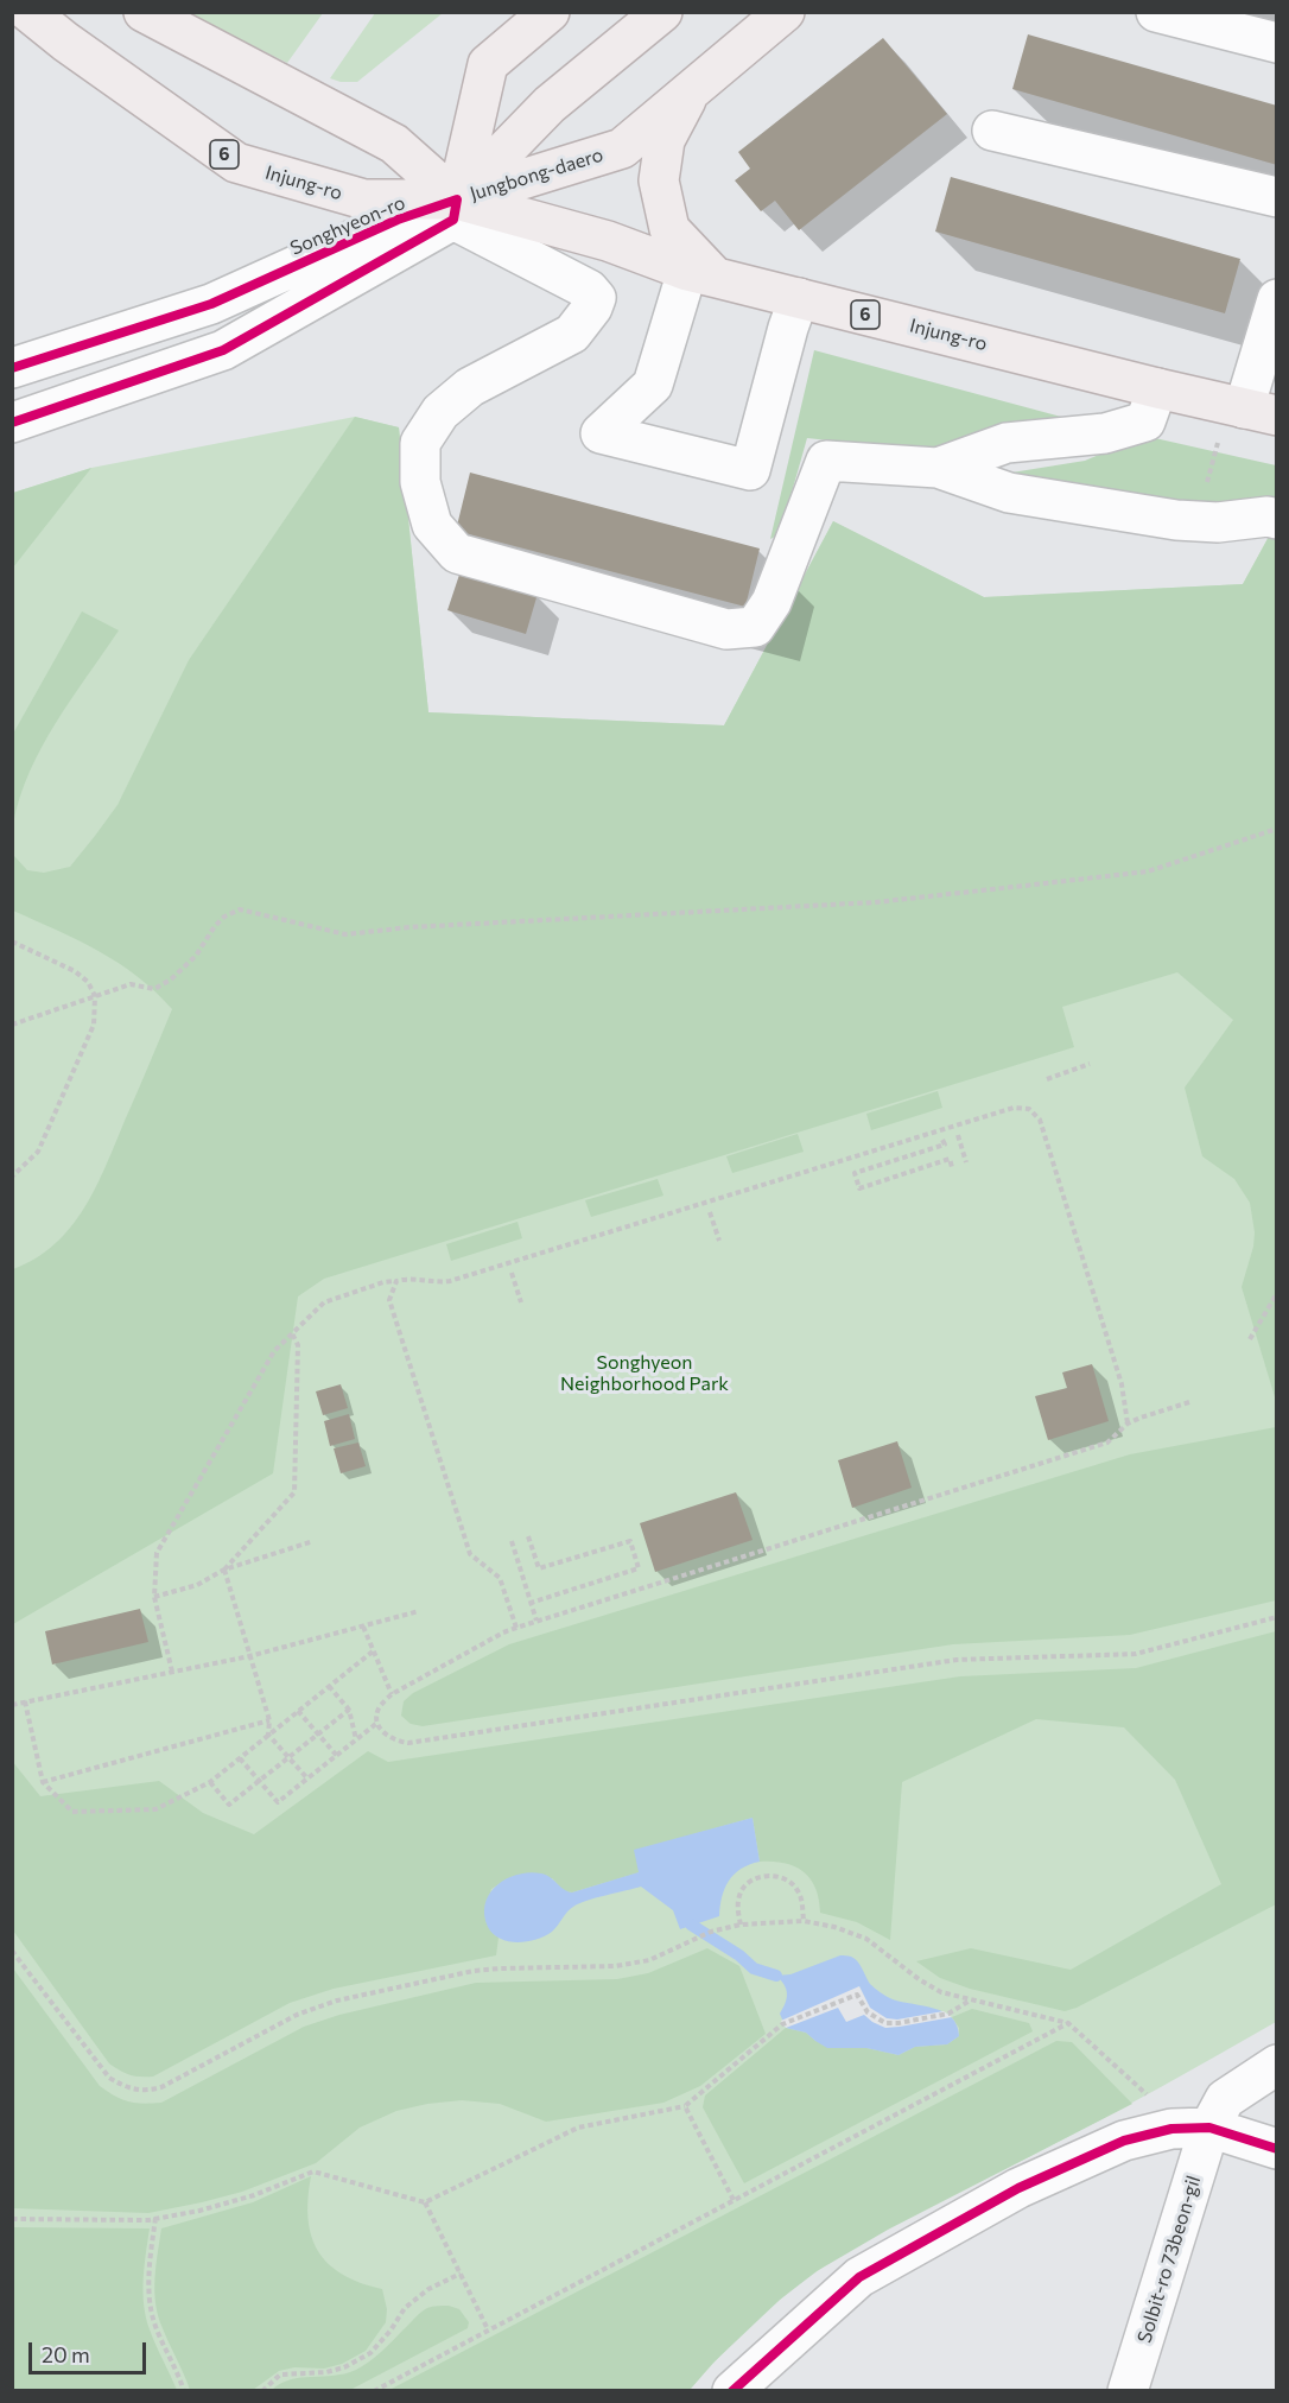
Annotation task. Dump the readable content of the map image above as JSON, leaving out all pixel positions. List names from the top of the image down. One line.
{"streets":{"main road":["6","Jungbong-daero","Injung-ro"],"street":["Songhyeon-ro","Solbit-ro 73beon-gil"]},"crossings":[["Jungbong-daero","Injung-ro"],["Jungbong-daero","Songhyeon-ro"],["Injung-ro","Songhyeon-ro"]],"parks":["Songhyeon Neighborhood Park"],"scale_bar":"20 m"}
